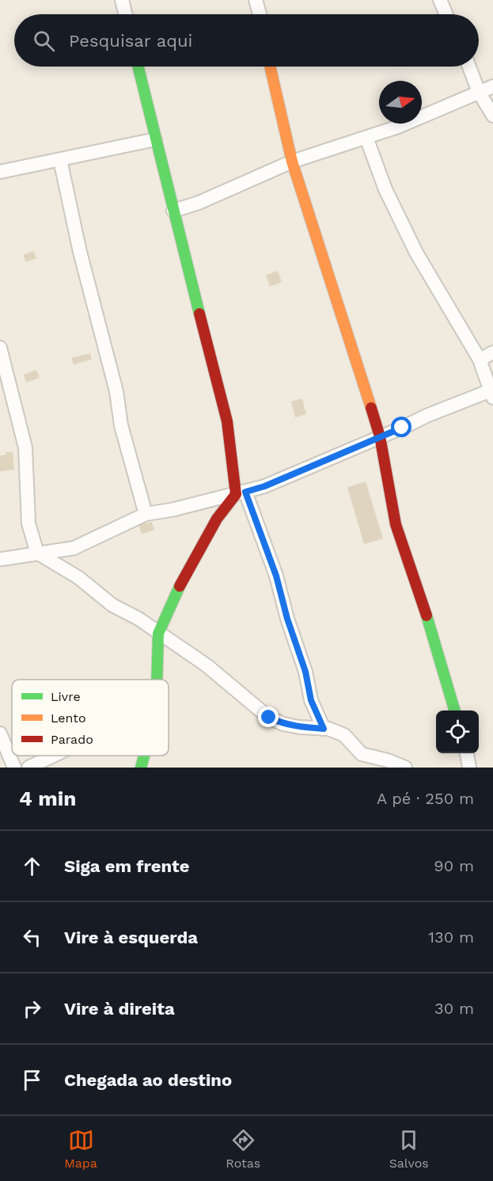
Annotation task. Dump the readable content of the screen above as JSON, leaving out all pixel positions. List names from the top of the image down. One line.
{"legend":["Livre","Lento","Parado"],"north":"right","page":{"search":"Pesquisar aqui","heading":["4 min","A pé · 250 m"],"list":[["Siga em frente","90 m"],["Vire à esquerda","130 m"],["Vire à direita","30 m"],"Chegada ao destino"],"nav":["Mapa","Rotas","Salvos"]}}
